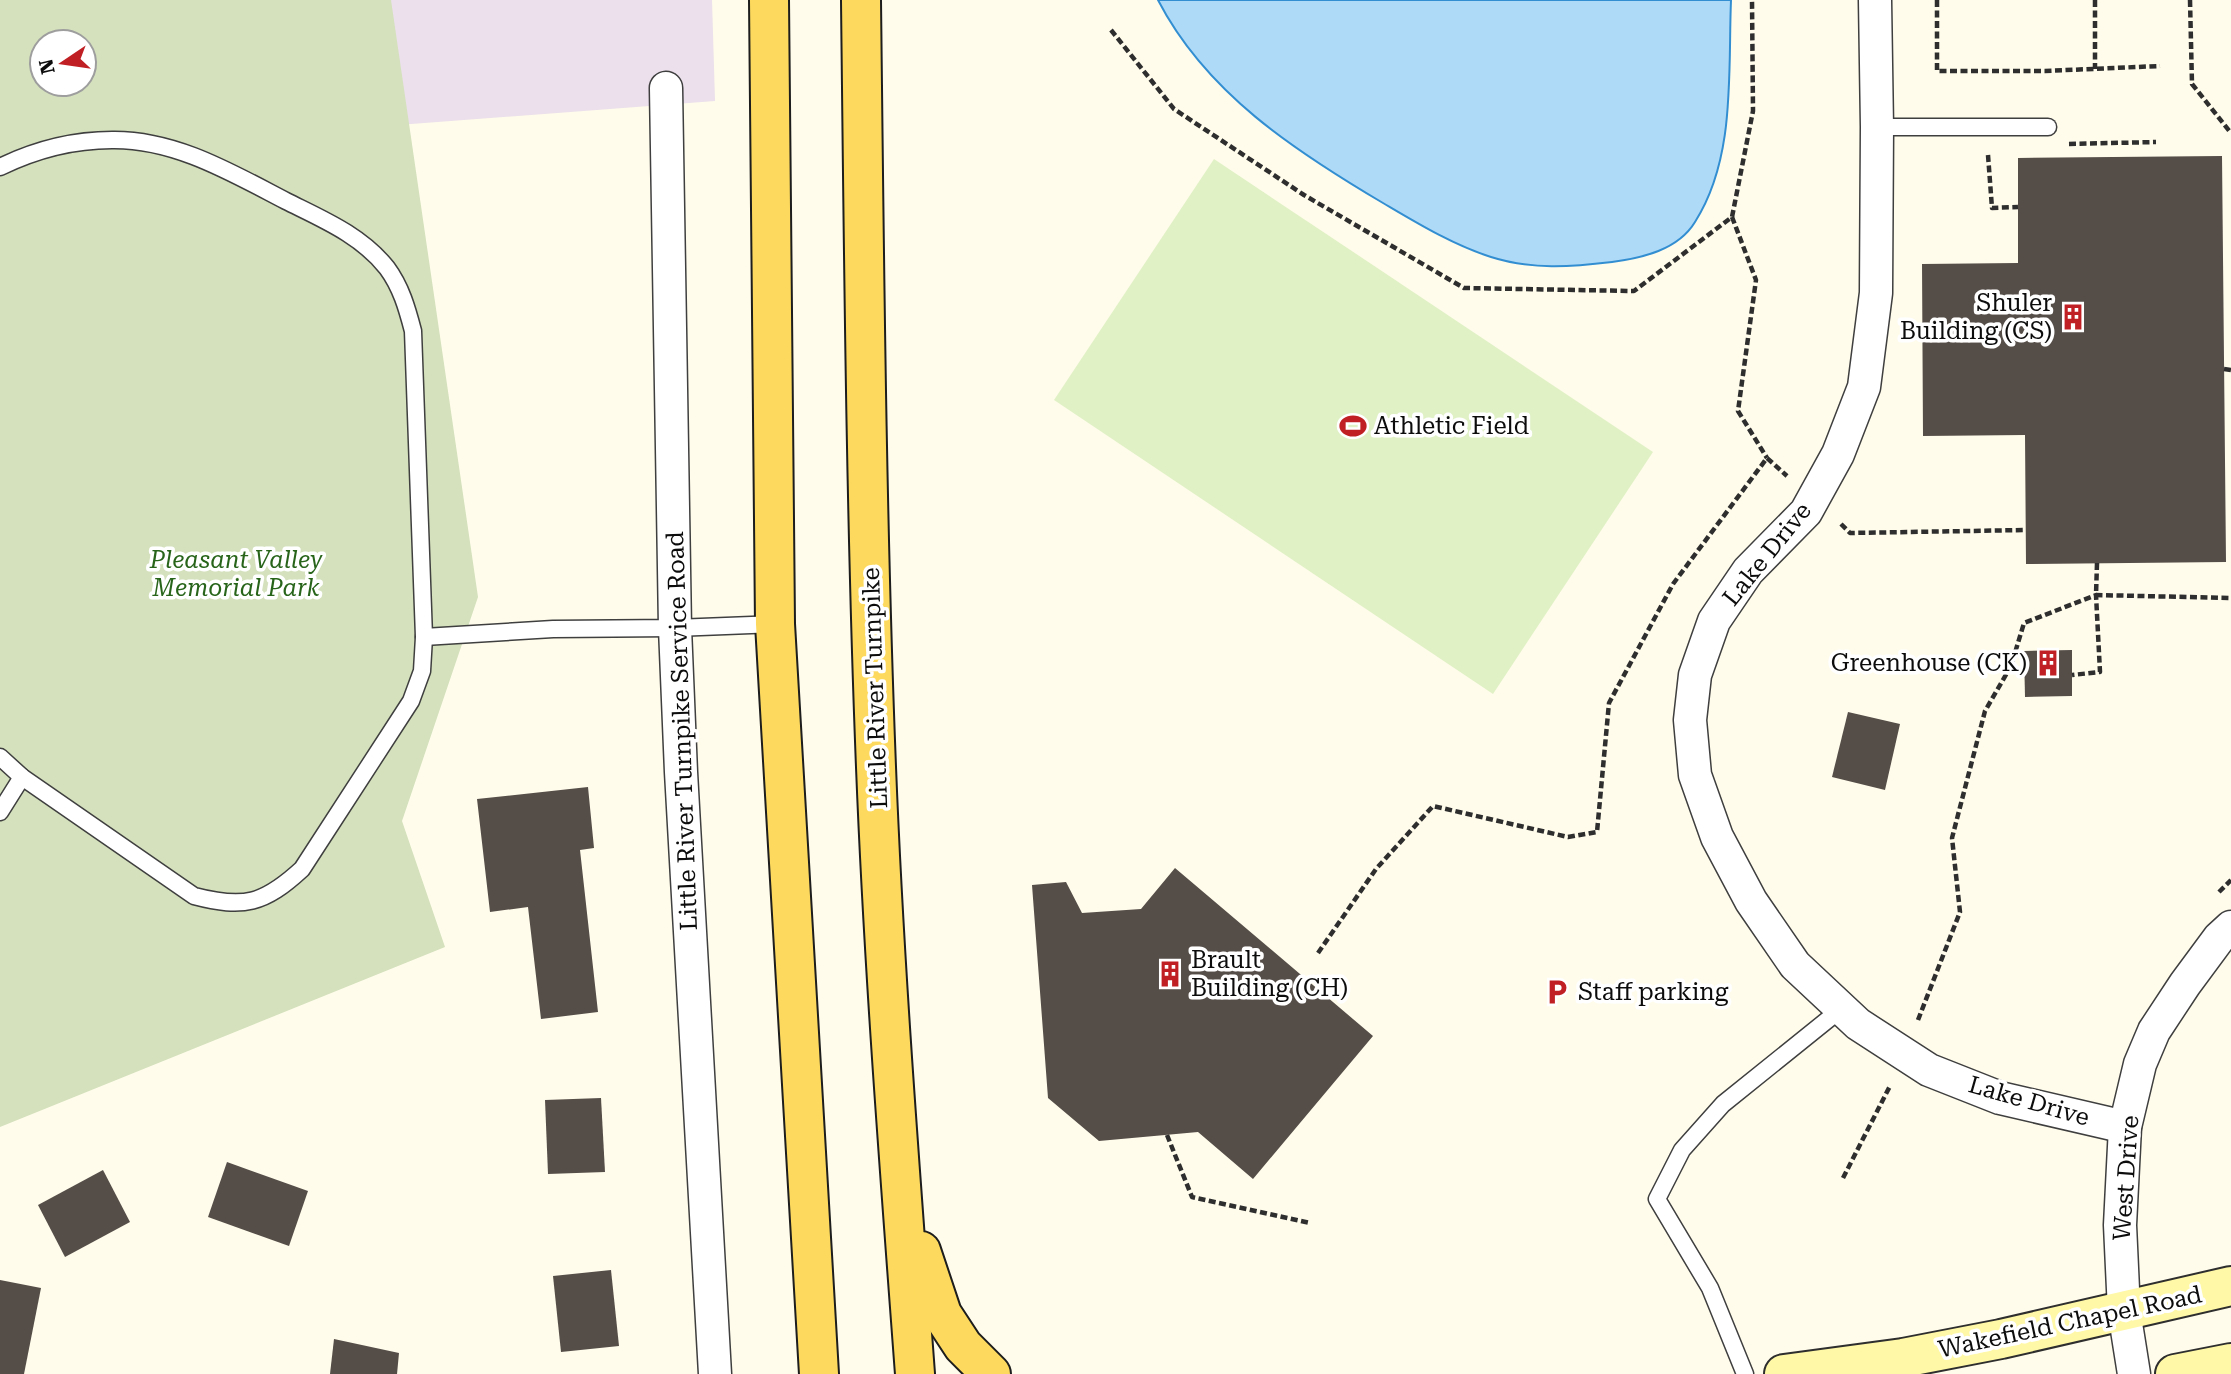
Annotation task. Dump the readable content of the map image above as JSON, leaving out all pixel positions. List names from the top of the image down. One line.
{"streets":{"main road":["Little River Turnpike","Wakefield Chapel Road"],"street":["Lake Drive","Little River Turnpike Service Road","West Drive"]},"crossings":[["Lake Drive","West Drive"],["West Drive","Wakefield Chapel Road"]],"parks":["Pleasant Valley Memorial Park"],"places":{"building":["Shuler Building (CS)","Greenhouse (CK)","Brault Building (CH)"],"sports":["Athletic Field"],"parking":["Staff parking"]},"north":"left"}
